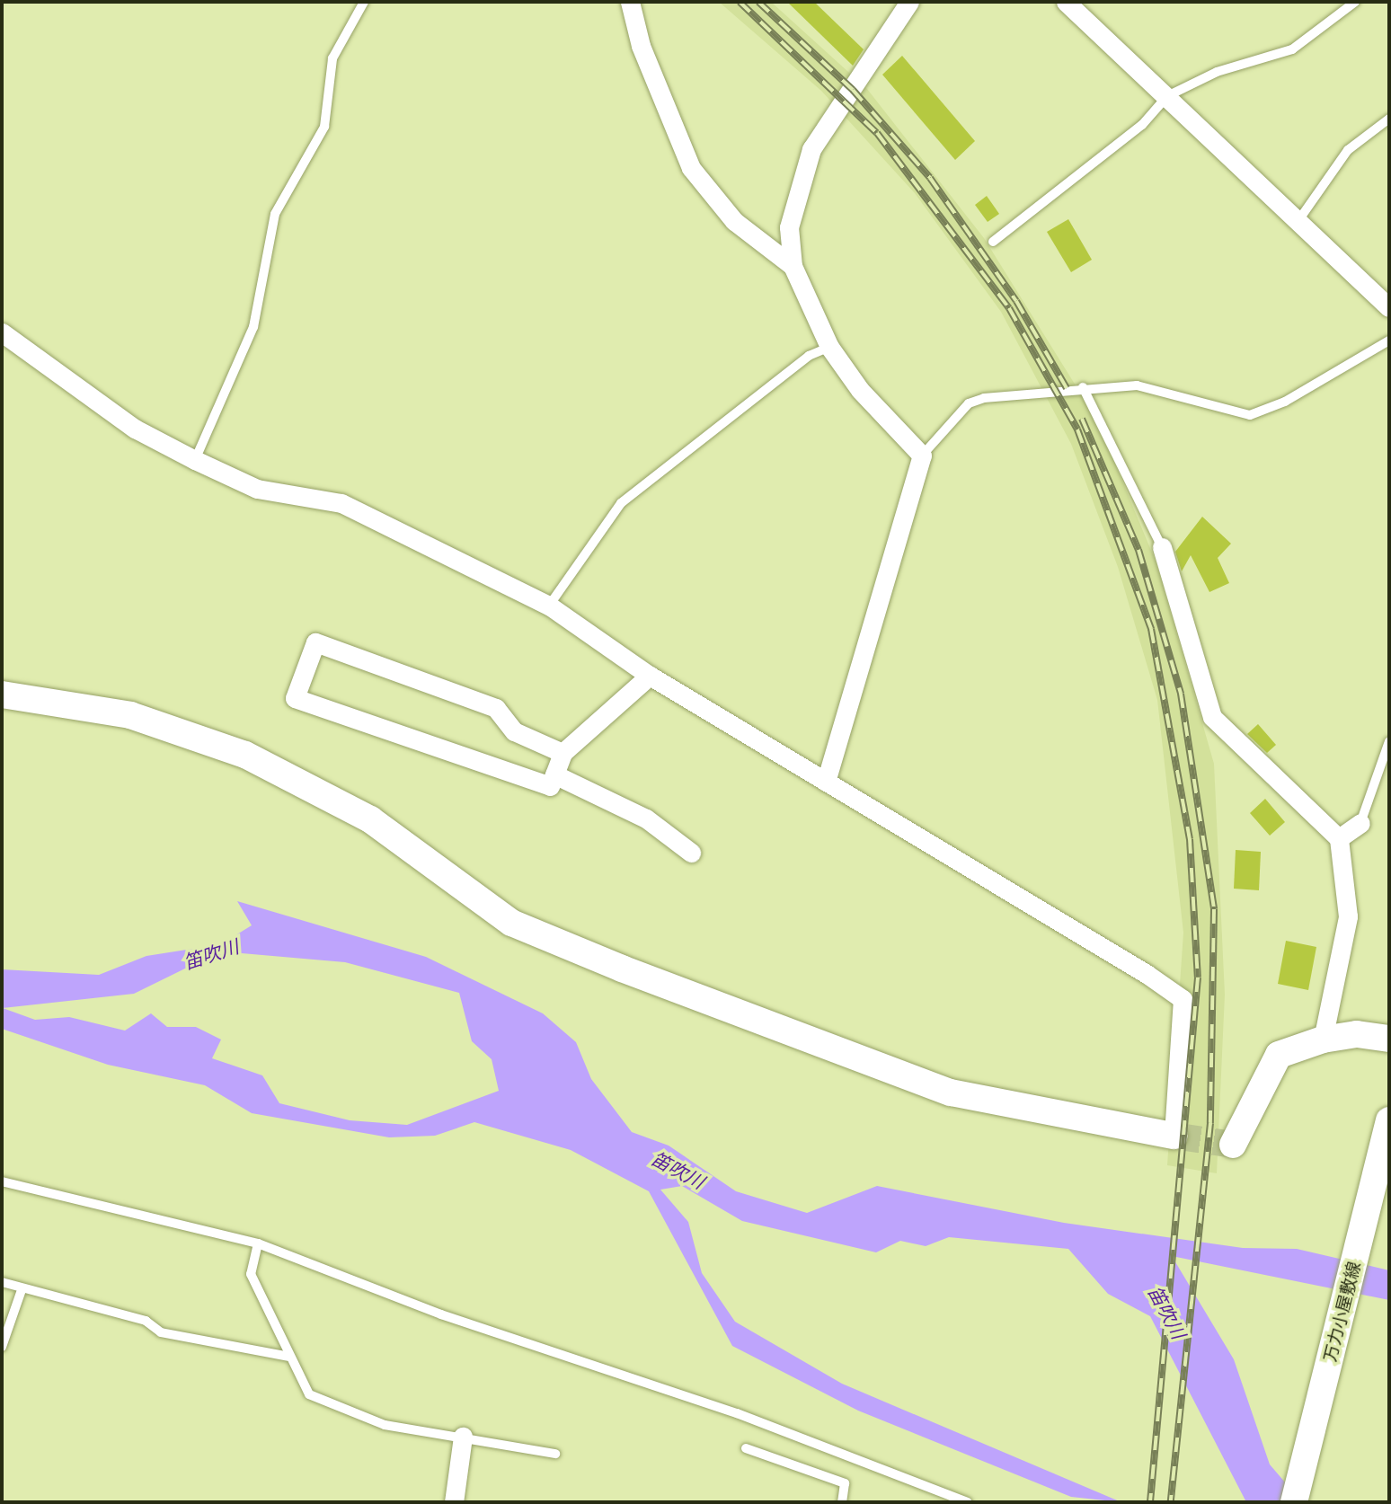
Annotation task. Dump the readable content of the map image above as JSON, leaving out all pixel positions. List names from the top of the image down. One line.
{"streets":{"street":["万力小屋敷線"]},"water":["笛吹川"]}
